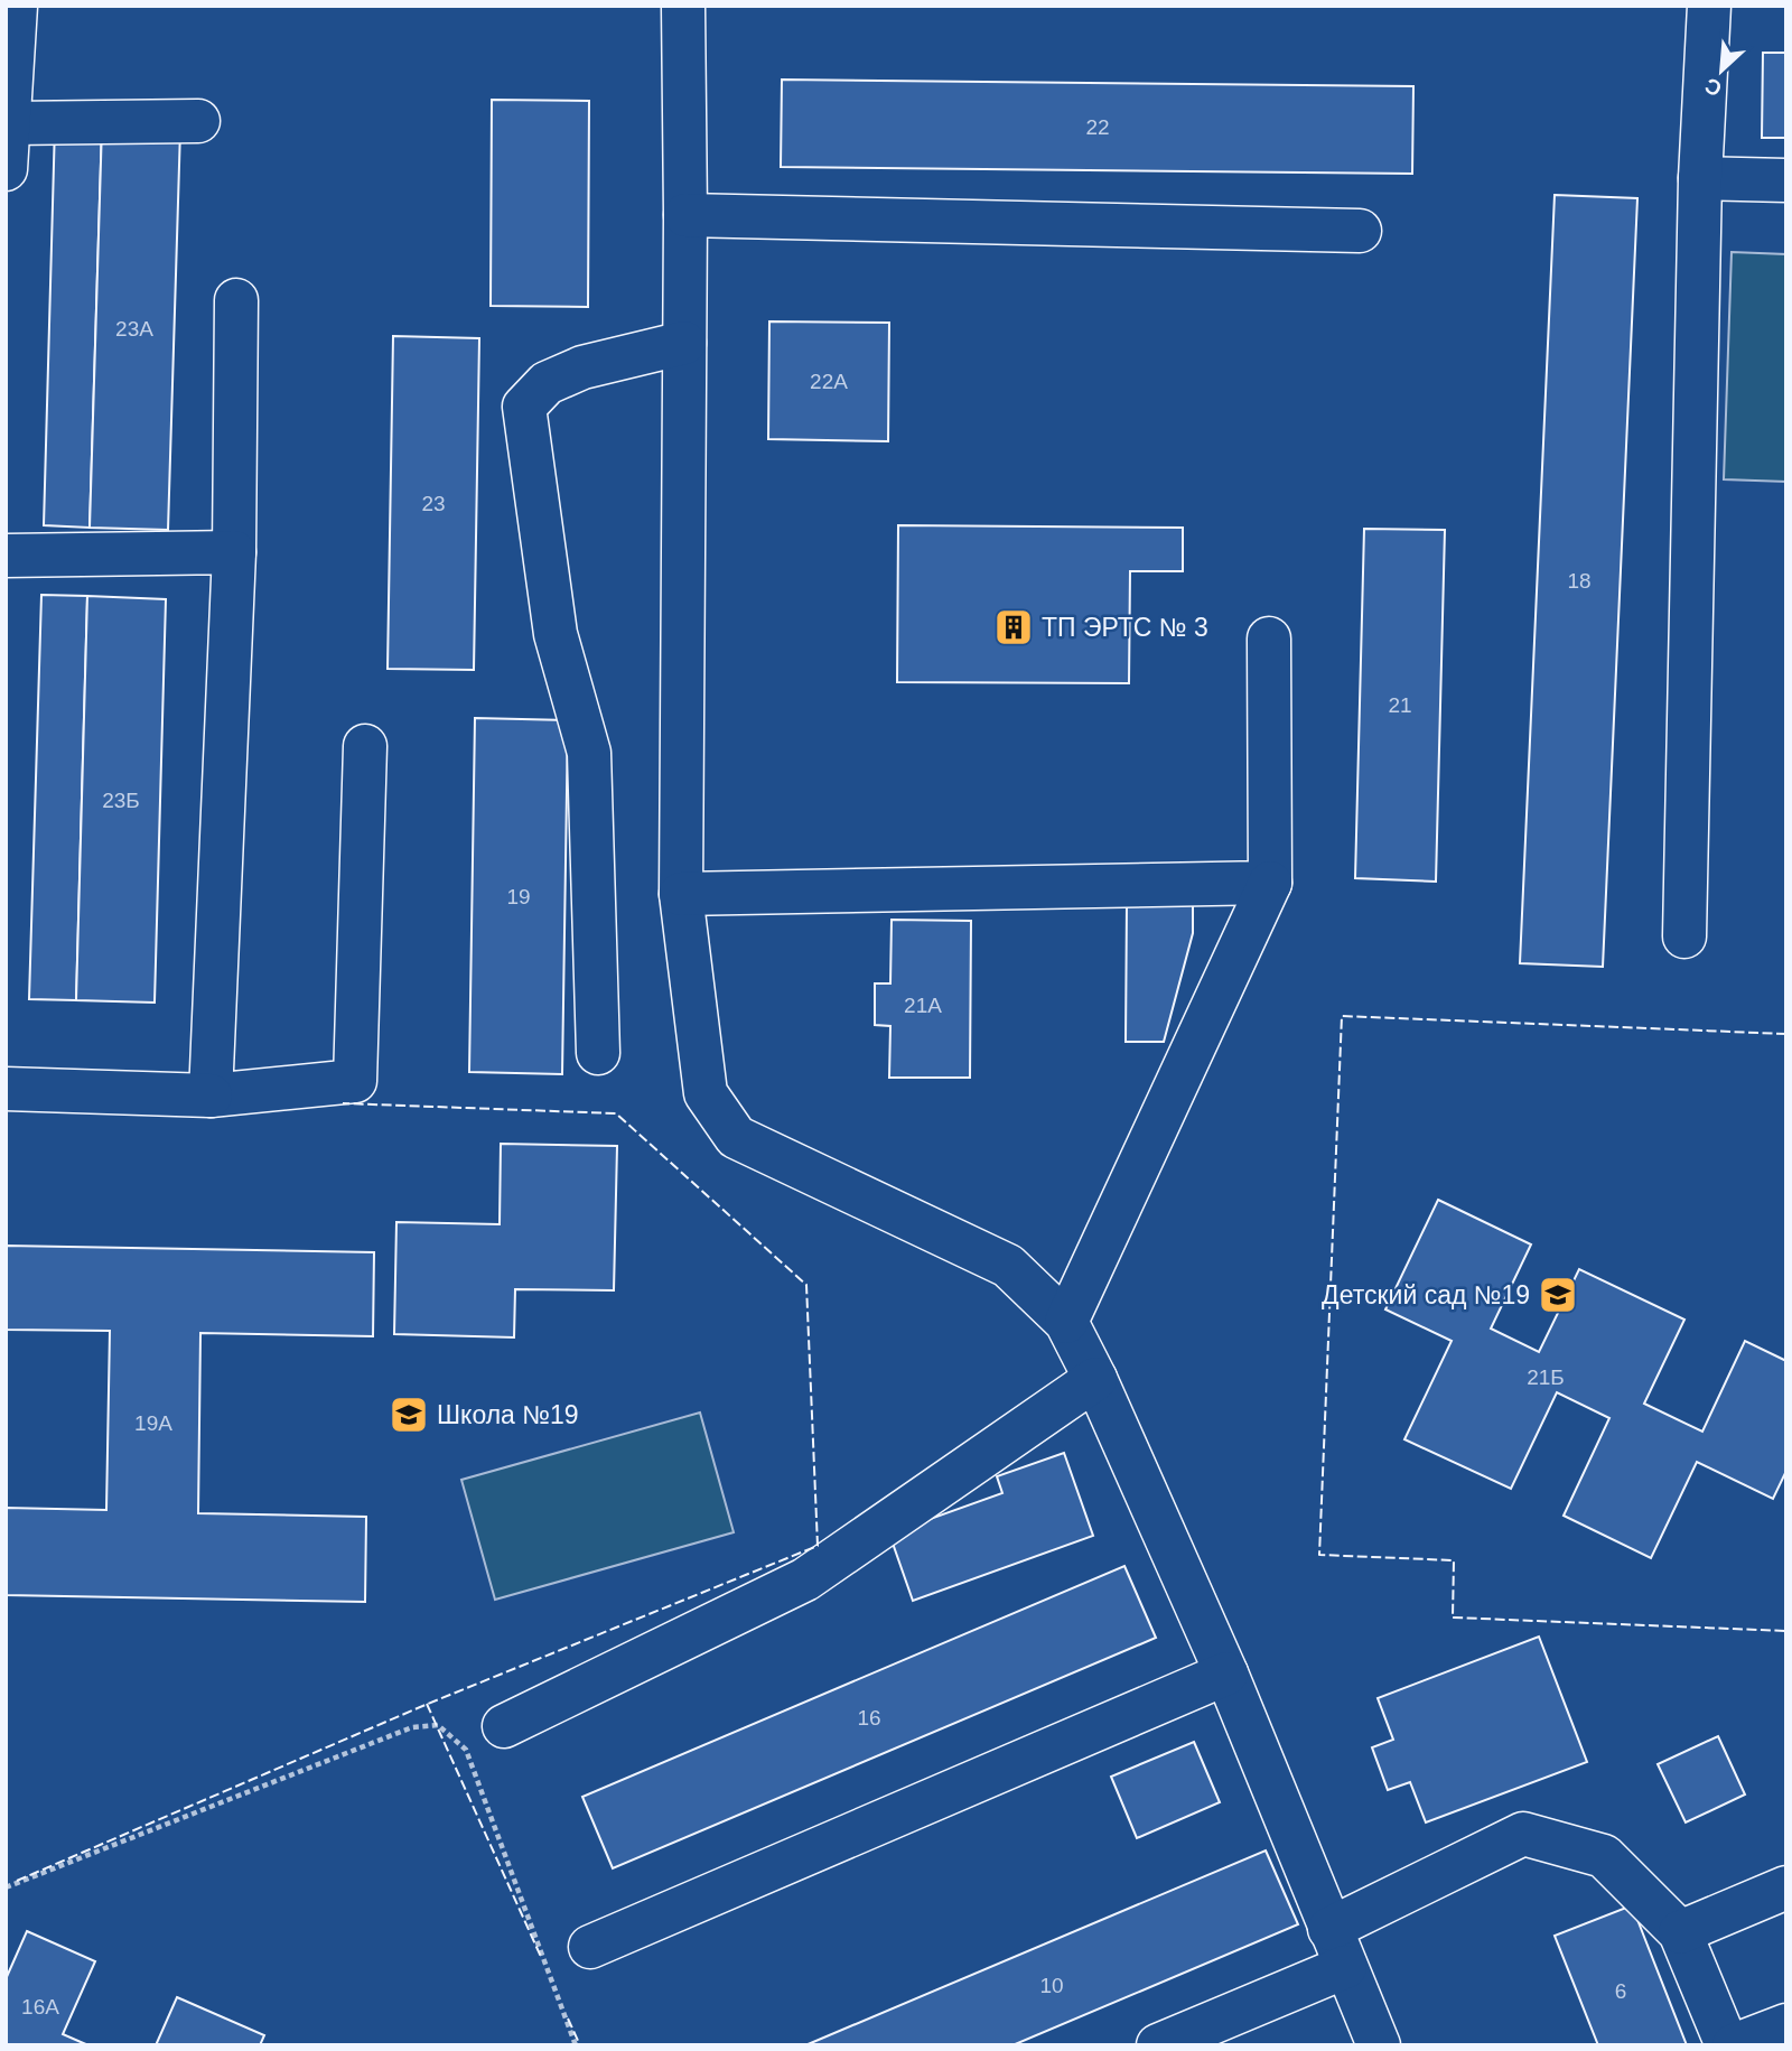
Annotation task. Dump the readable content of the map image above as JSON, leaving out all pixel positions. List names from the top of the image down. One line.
{"places":{"building":["ТП ЭРТС № 3"],"school or university":["Детский сад №19","Школа №19"]},"house_numbers":["22","23А","22А","23","18","21","23Б","19","21А","21Б","19А","16","10","6","16А"],"north":"bottom left"}
